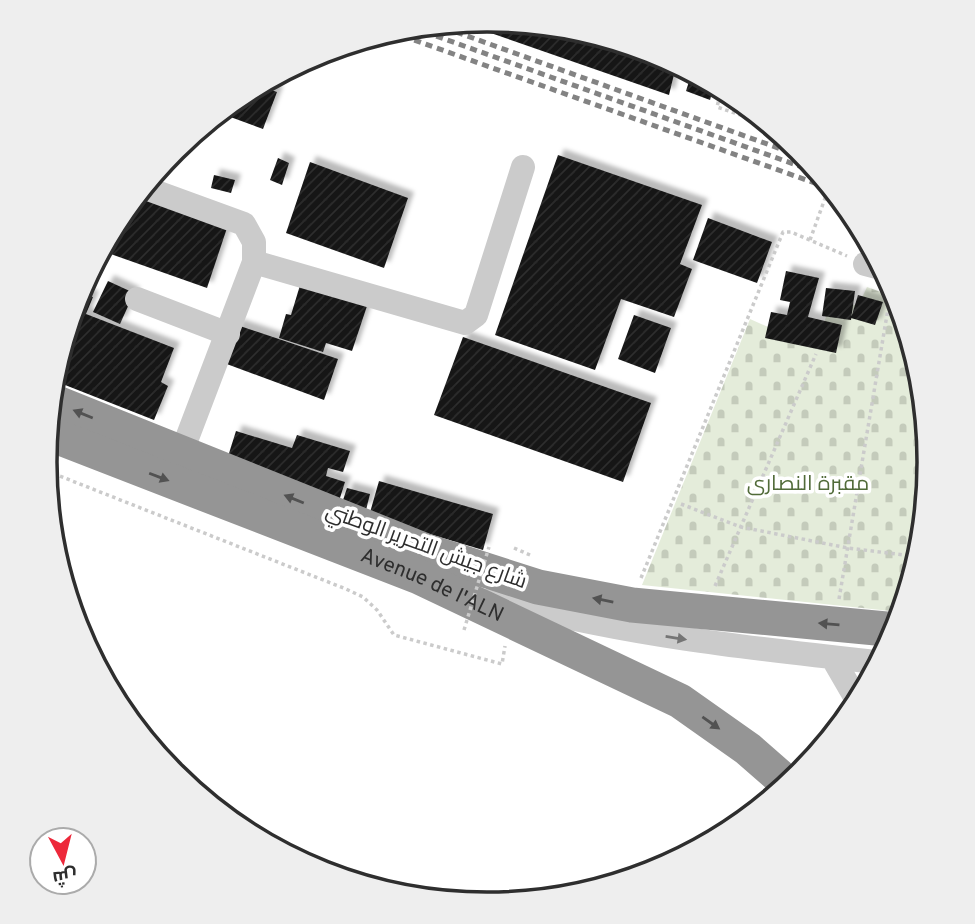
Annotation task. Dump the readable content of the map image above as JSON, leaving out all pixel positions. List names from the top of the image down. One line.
{"streets":{"highway":["شارع جيش التحرير الوطني","Avenue de l'ALN"]},"one_way":["شارع جيش التحرير الوطني","Avenue de l'ALN"],"parks":["مقبرة النصارى"],"north":"bottom"}
